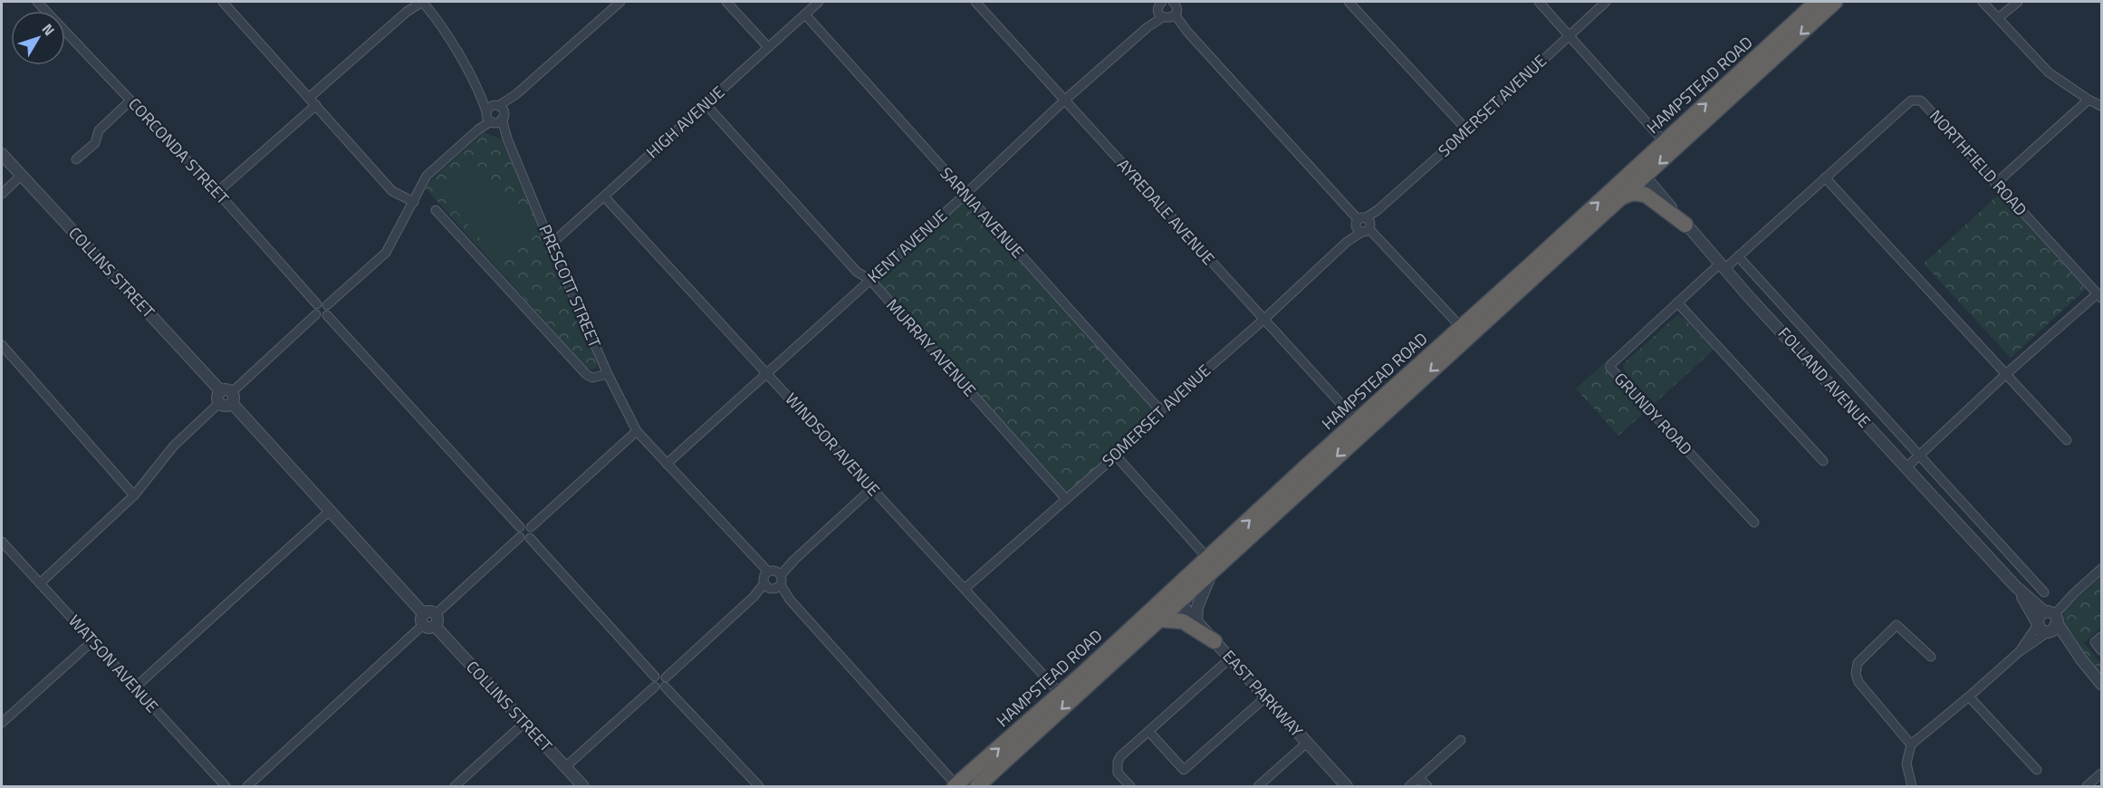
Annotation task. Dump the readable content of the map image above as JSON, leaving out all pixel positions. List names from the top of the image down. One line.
{"streets":{"highway":["HAMPSTEAD ROAD"],"street":["SOMERSET AVENUE","HIGH AVENUE","CORCONDA STREET","NORTHFIELD ROAD","AYREDALE AVENUE","SARNIA AVENUE","KENT AVENUE","COLLINS STREET","PRESCOTT STREET","MURRAY AVENUE","FOLLAND AVENUE","GRUNDY ROAD","WINDSOR AVENUE","WATSON AVENUE","EAST PARKWAY"]},"crossings":[["HAMPSTEAD ROAD","AYREDALE AVENUE"],["HAMPSTEAD ROAD","PRESCOTT STREET"],["HAMPSTEAD ROAD","FOLLAND AVENUE"],["HAMPSTEAD ROAD","WINDSOR AVENUE"],["HAMPSTEAD ROAD","EAST PARKWAY"],["SOMERSET AVENUE","AYREDALE AVENUE"],["SOMERSET AVENUE","SARNIA AVENUE"],["SOMERSET AVENUE","MURRAY AVENUE"],["SOMERSET AVENUE","WINDSOR AVENUE"],["HIGH AVENUE","SARNIA AVENUE"],["HIGH AVENUE","PRESCOTT STREET"],["HIGH AVENUE","MURRAY AVENUE"],["HIGH AVENUE","WINDSOR AVENUE"],["NORTHFIELD ROAD","FOLLAND AVENUE"],["NORTHFIELD ROAD","GRUNDY ROAD"],["AYREDALE AVENUE","KENT AVENUE"],["SARNIA AVENUE","KENT AVENUE"],["KENT AVENUE","PRESCOTT STREET"],["KENT AVENUE","MURRAY AVENUE"],["KENT AVENUE","WINDSOR AVENUE"],["FOLLAND AVENUE","GRUNDY ROAD"]],"north":"top right"}
